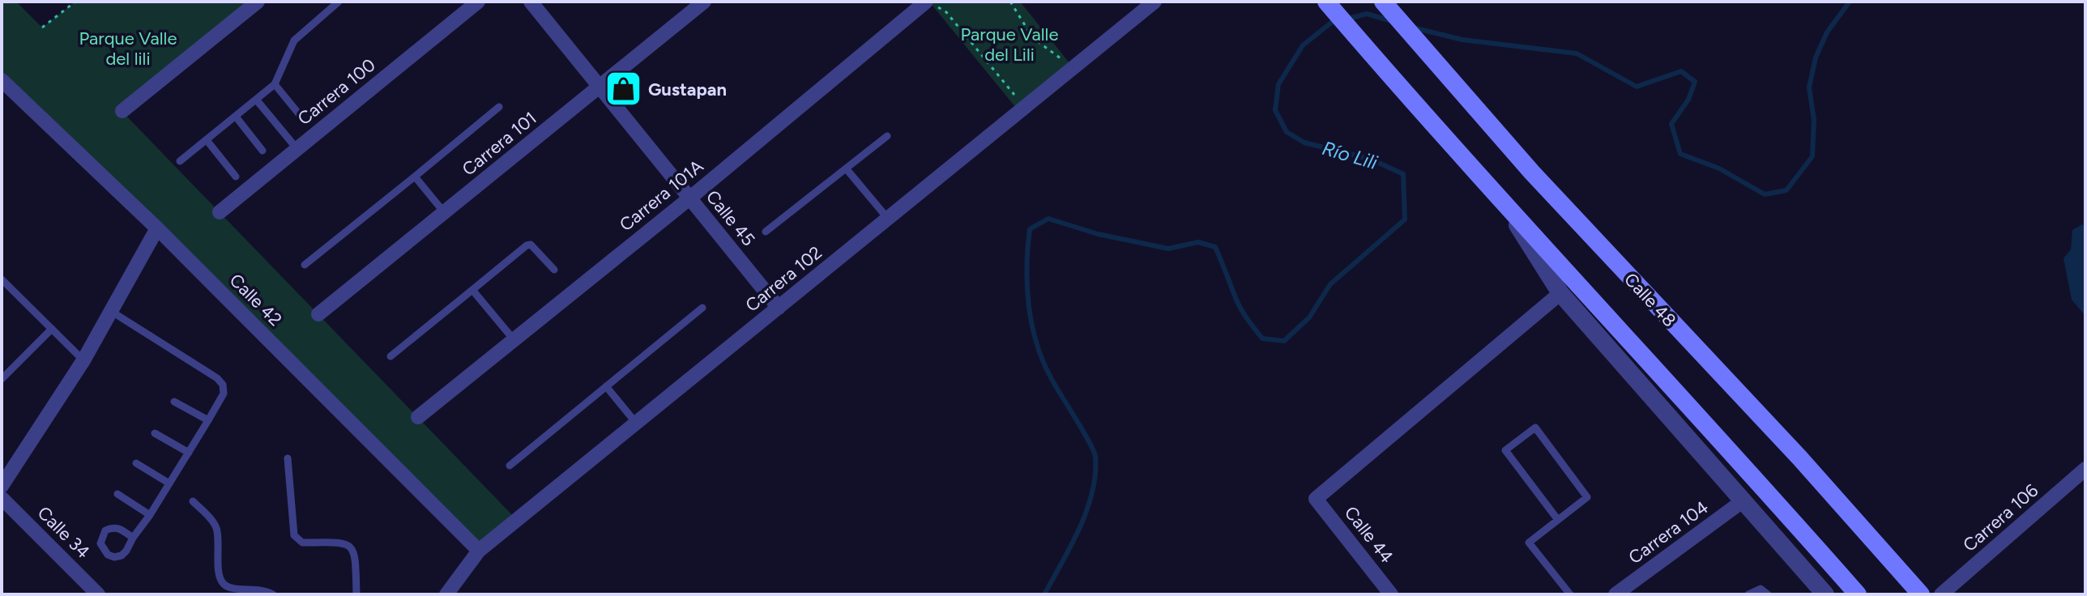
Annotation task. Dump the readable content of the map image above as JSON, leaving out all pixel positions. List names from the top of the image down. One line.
{"streets":{"main road":["Calle 48"],"street":["Carrera 100","Carrera 101","Carrera 101A","Calle 45","Carrera 102","Calle 42","Carrera 106","Calle 34","Carrera 104","Calle 44"]},"crossings":[["Carrera 101","Calle 45"],["Carrera 101A","Calle 45"],["Calle 45","Carrera 102"],["Carrera 102","Calle 42"]],"water":["Río Lili"],"parks":["Parque Valle del Lili","Parque Valle del lili"],"places":{"shop":["Gustapan"]}}
